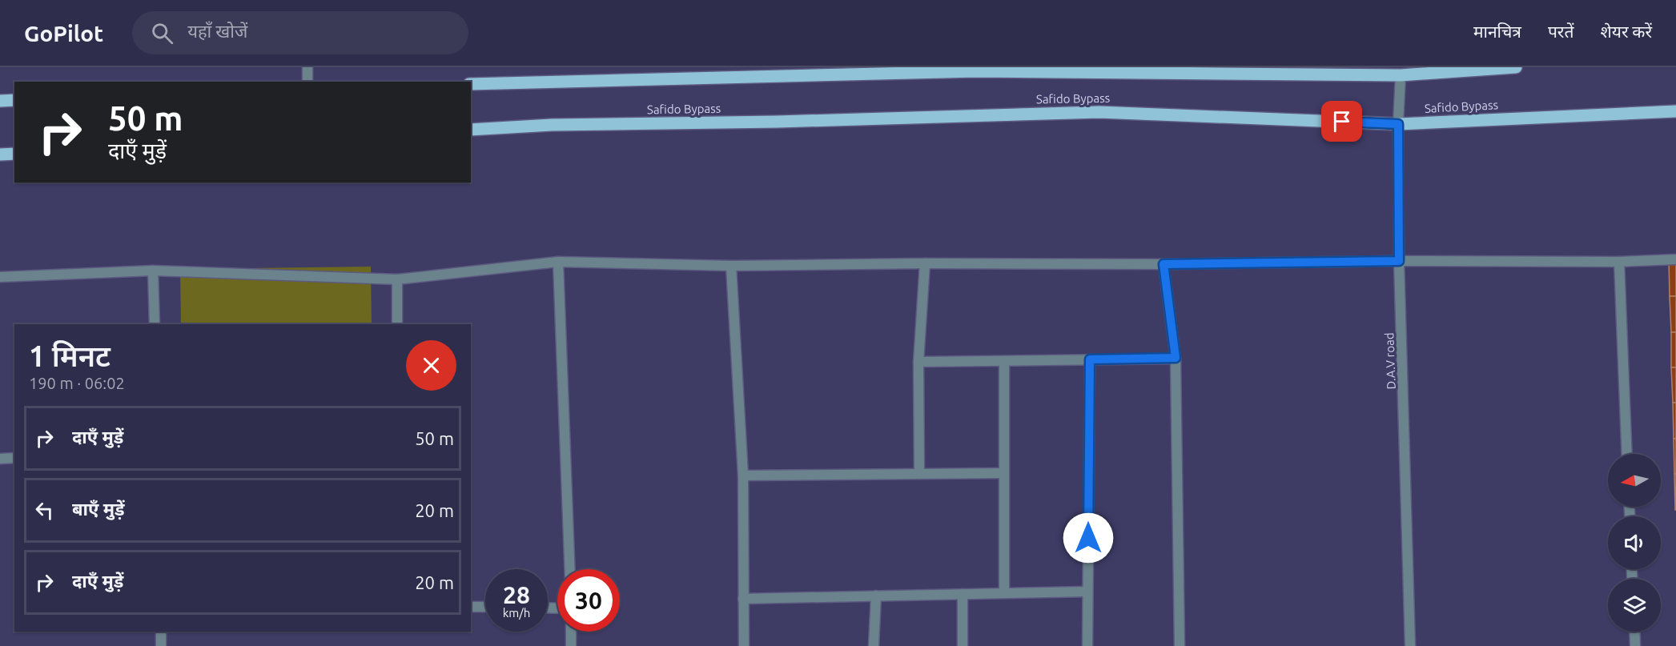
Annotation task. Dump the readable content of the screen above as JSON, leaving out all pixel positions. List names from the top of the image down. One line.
{"streets":{"main road":["Safido Bypass"],"street":["D.A.V road"]},"crossings":[["Safido Bypass","D.A.V road"]],"north":"left","page":{"header":"GoPilot","search":"यहाँ खोजें","nav":["मानचित्र","परतें","शेयर करें"],"turn":["50 m","दाएँ मुड़ें"],"heading":["1 मिनट","190 m · 06:02"],"list":[{"name":"दाएँ मुड़ें","value":"50 m"},{"name":"बाएँ मुड़ें","value":"20 m"},{"name":"दाएँ मुड़ें","value":"20 m"}],"speed":"28 km/h","limit":"30"}}
